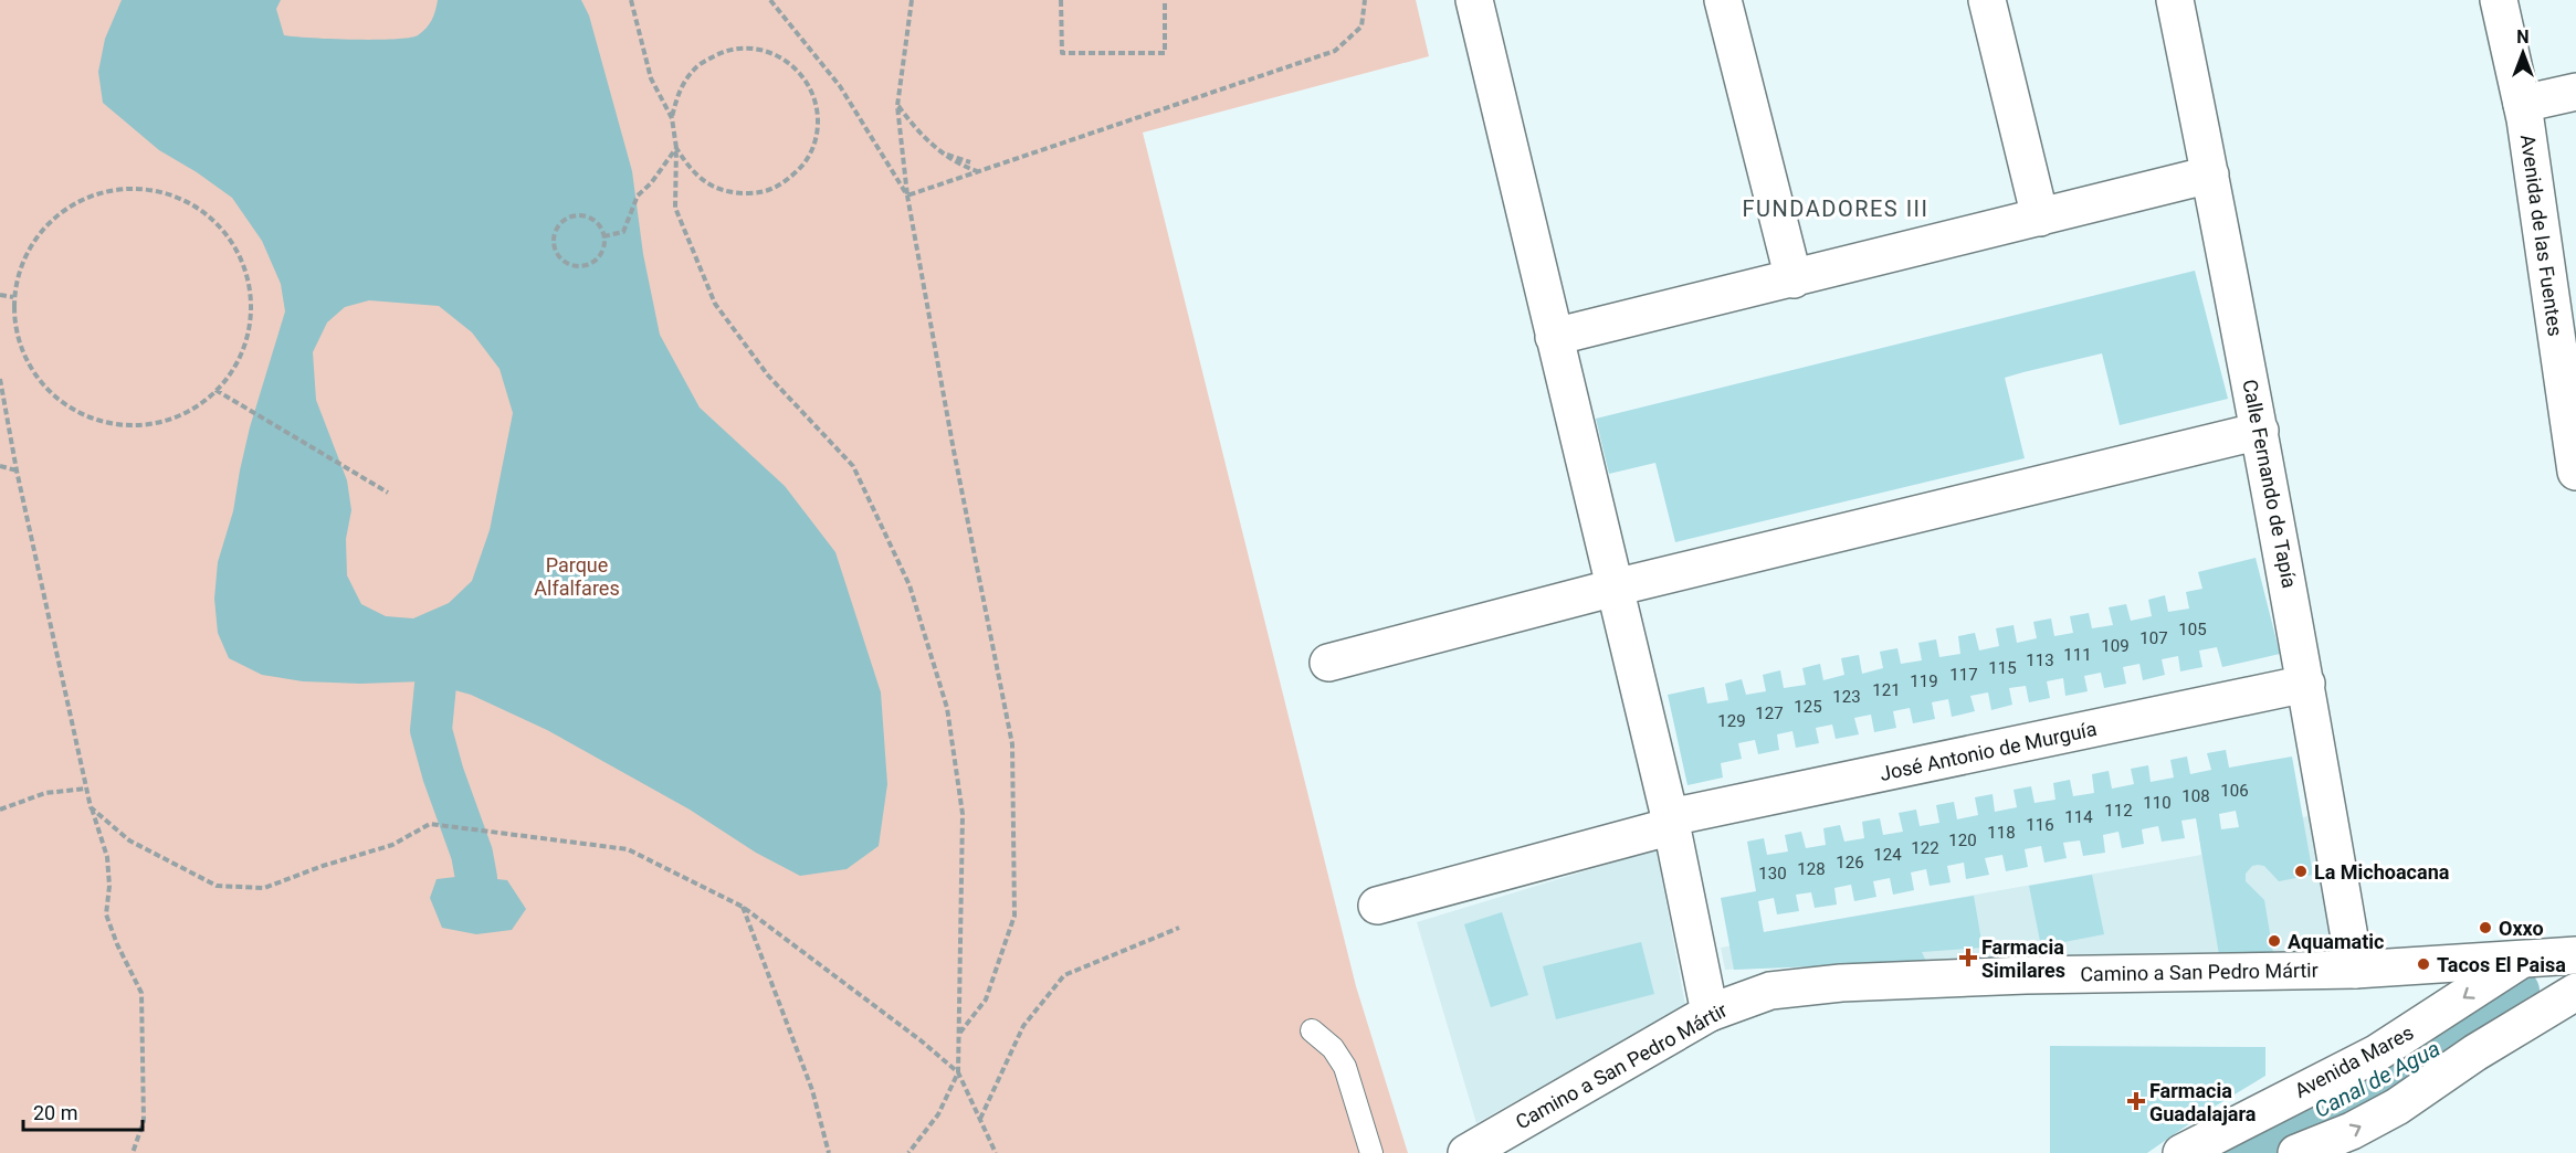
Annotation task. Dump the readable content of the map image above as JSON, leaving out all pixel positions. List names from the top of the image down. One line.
{"streets":{"street":["Avenida de las Fuentes","Calle Fernando de Tapía","José Antonio de Murguía","Camino a San Pedro Mártir","Avenida Mares"]},"crossings":[["Calle Fernando de Tapía","José Antonio de Murguía"],["Calle Fernando de Tapía","Camino a San Pedro Mártir"],["Camino a San Pedro Mártir","Avenida Mares"]],"districts":["FUNDADORES III"],"water":["Canal de Agua"],"parks":["Parque Alfalfares"],"places":{"other":["La Michoacana","Oxxo","Aquamatic","Tacos El Paisa"],"health":["Farmacia Similares","Farmacia Guadalajara"]},"house_numbers":["105","107","109","111","113","115","117","119","121","123","125","127","129","106","108","110","112","114","116","118","120","122","124","126","128","130"],"scale_bar":"20 m","north":"top"}
